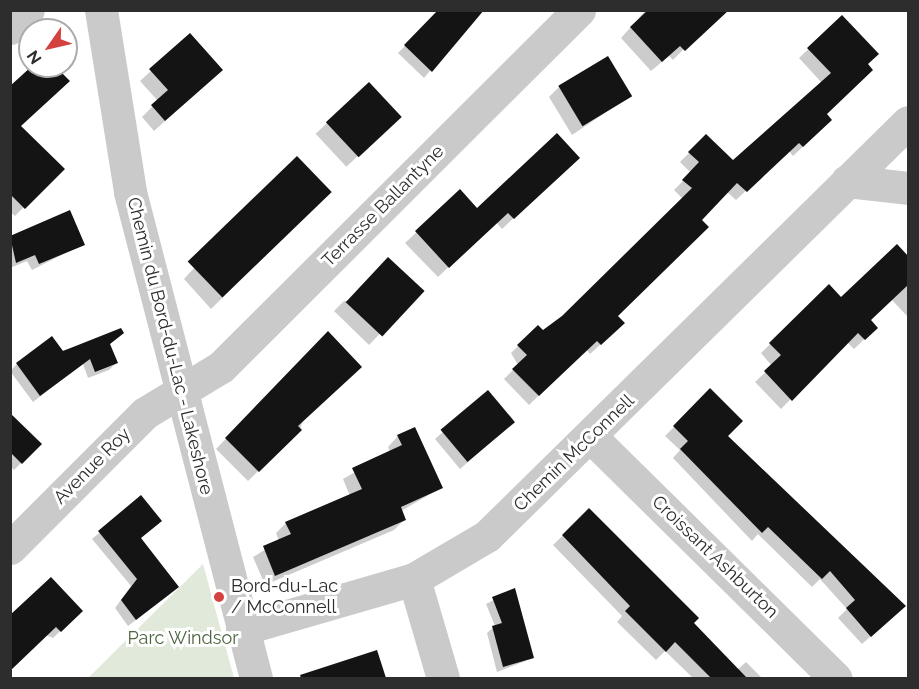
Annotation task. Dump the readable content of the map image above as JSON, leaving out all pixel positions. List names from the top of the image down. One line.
{"streets":{"street":["Terrasse Ballantyne","Chemin du Bord-du-Lac - Lakeshore","Chemin McConnell","Avenue Roy","Croissant Ashburton"]},"crossings":[["Terrasse Ballantyne","Chemin du Bord-du-Lac - Lakeshore"],["Terrasse Ballantyne","Avenue Roy"],["Chemin du Bord-du-Lac - Lakeshore","Chemin McConnell"],["Chemin du Bord-du-Lac - Lakeshore","Avenue Roy"],["Chemin McConnell","Croissant Ashburton"]],"parks":["Parc Windsor"],"places":["Bord-du-Lac / McConnell"],"north":"bottom left"}
